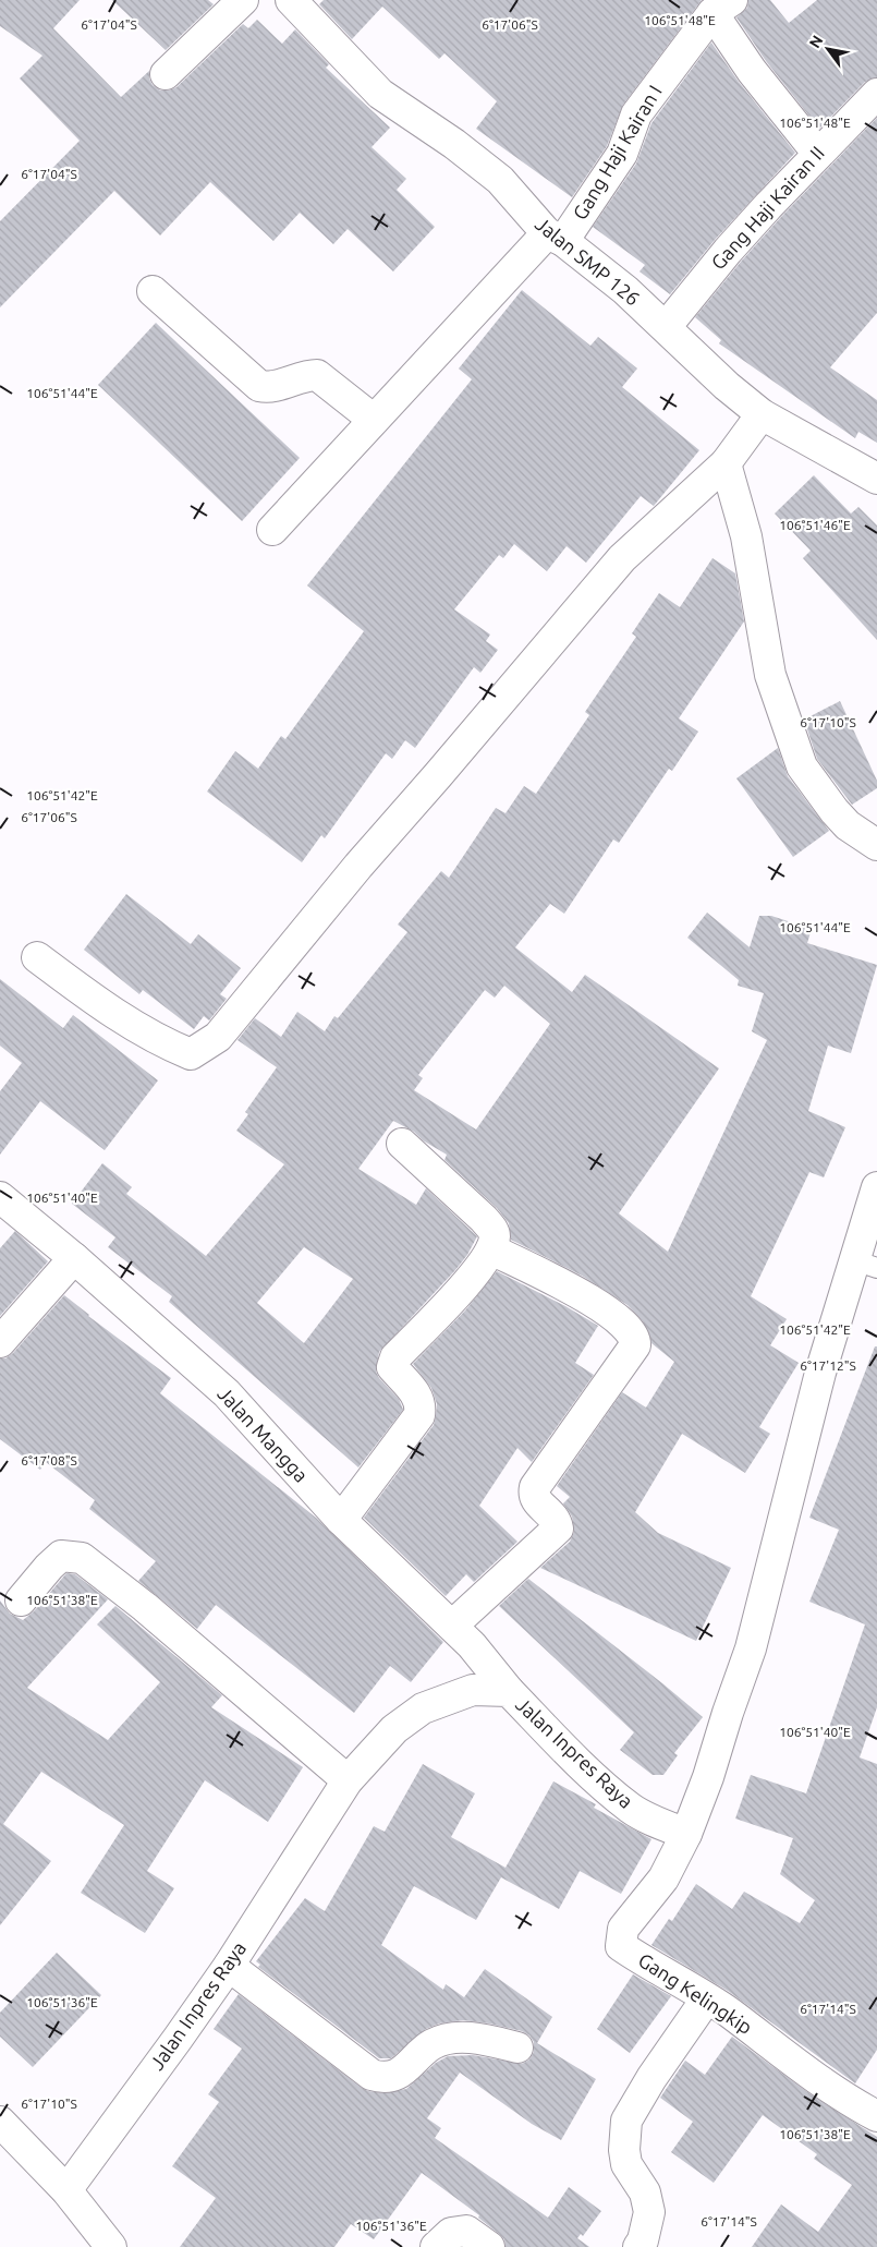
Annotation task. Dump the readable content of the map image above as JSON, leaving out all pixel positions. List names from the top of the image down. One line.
{"streets":{"street":["Gang Haji Kairan I","Gang Haji Kairan II","Jalan SMP 126","Jalan Mangga","Jalan Inpres Raya","Gang Kelingkip"]},"crossings":[["Gang Haji Kairan I","Gang Haji Kairan II"],["Gang Haji Kairan I","Jalan SMP 126"],["Gang Haji Kairan II","Jalan SMP 126"],["Jalan Mangga","Jalan Inpres Raya"],["Jalan Inpres Raya","Gang Kelingkip"]],"north":"top left","coordinates":["106°51'48\"E","6°17'04\"S","6°17'06\"S","106°51'44\"E","106°51'46\"E","6°17'10\"S","106°51'42\"E","106°51'40\"E","6°17'12\"S","6°17'08\"S","106°51'38\"E","106°51'36\"E","6°17'14\"S"]}
